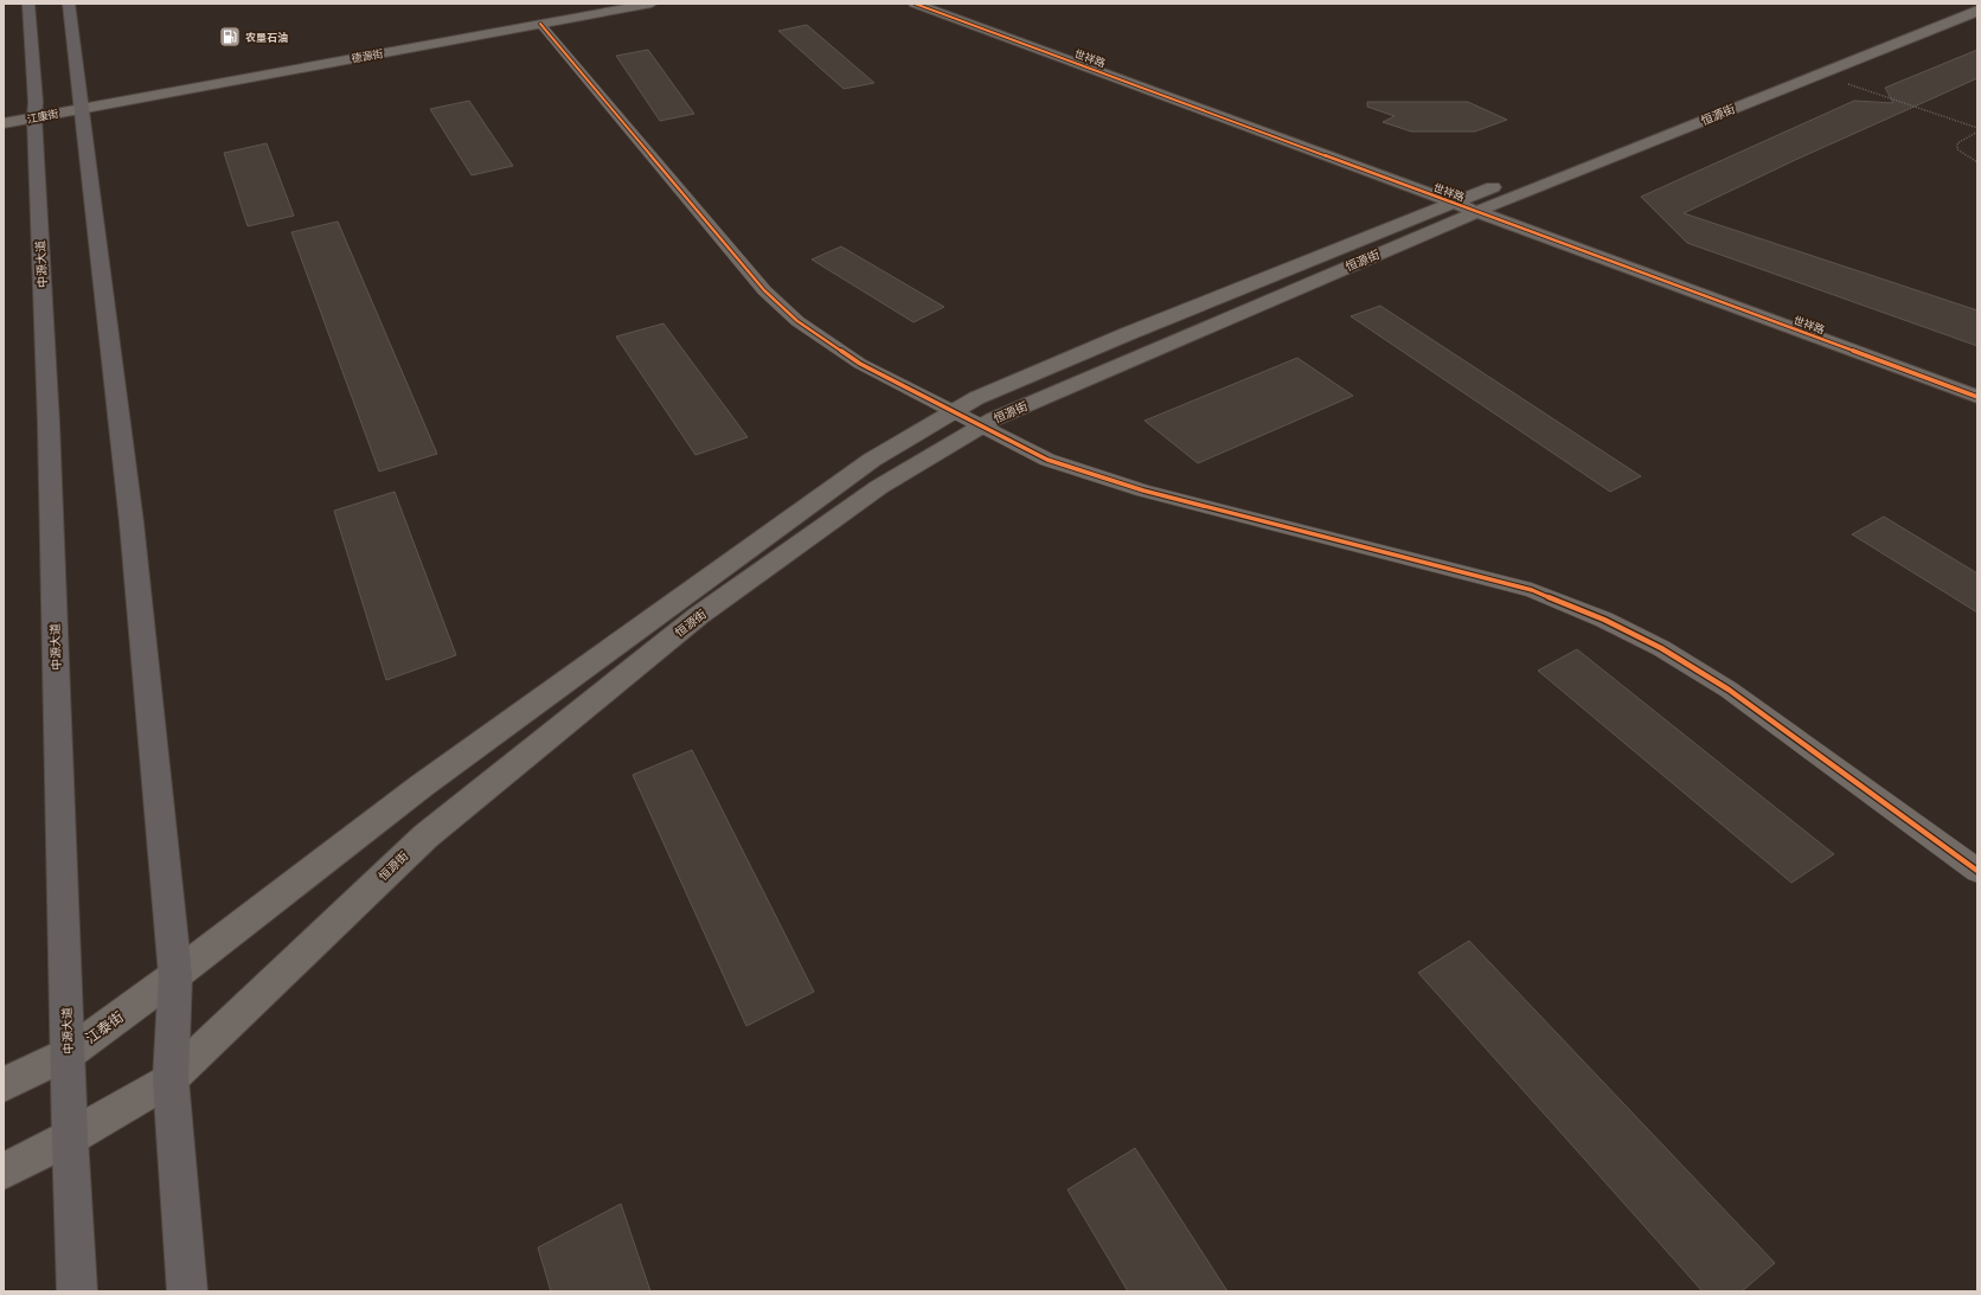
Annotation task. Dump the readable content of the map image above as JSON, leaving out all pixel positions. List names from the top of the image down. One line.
{"streets":{"main road":["德源街","世祥路","恒源街","江康街","中源大道","江泰街"]},"crossings":[["德源街","江康街"],["德源街","中源大道"],["世祥路","恒源街"],["恒源街","江泰街"],["江康街","中源大道"],["中源大道","江泰街"]],"places":{"fuel station":["农垦石油"]}}
